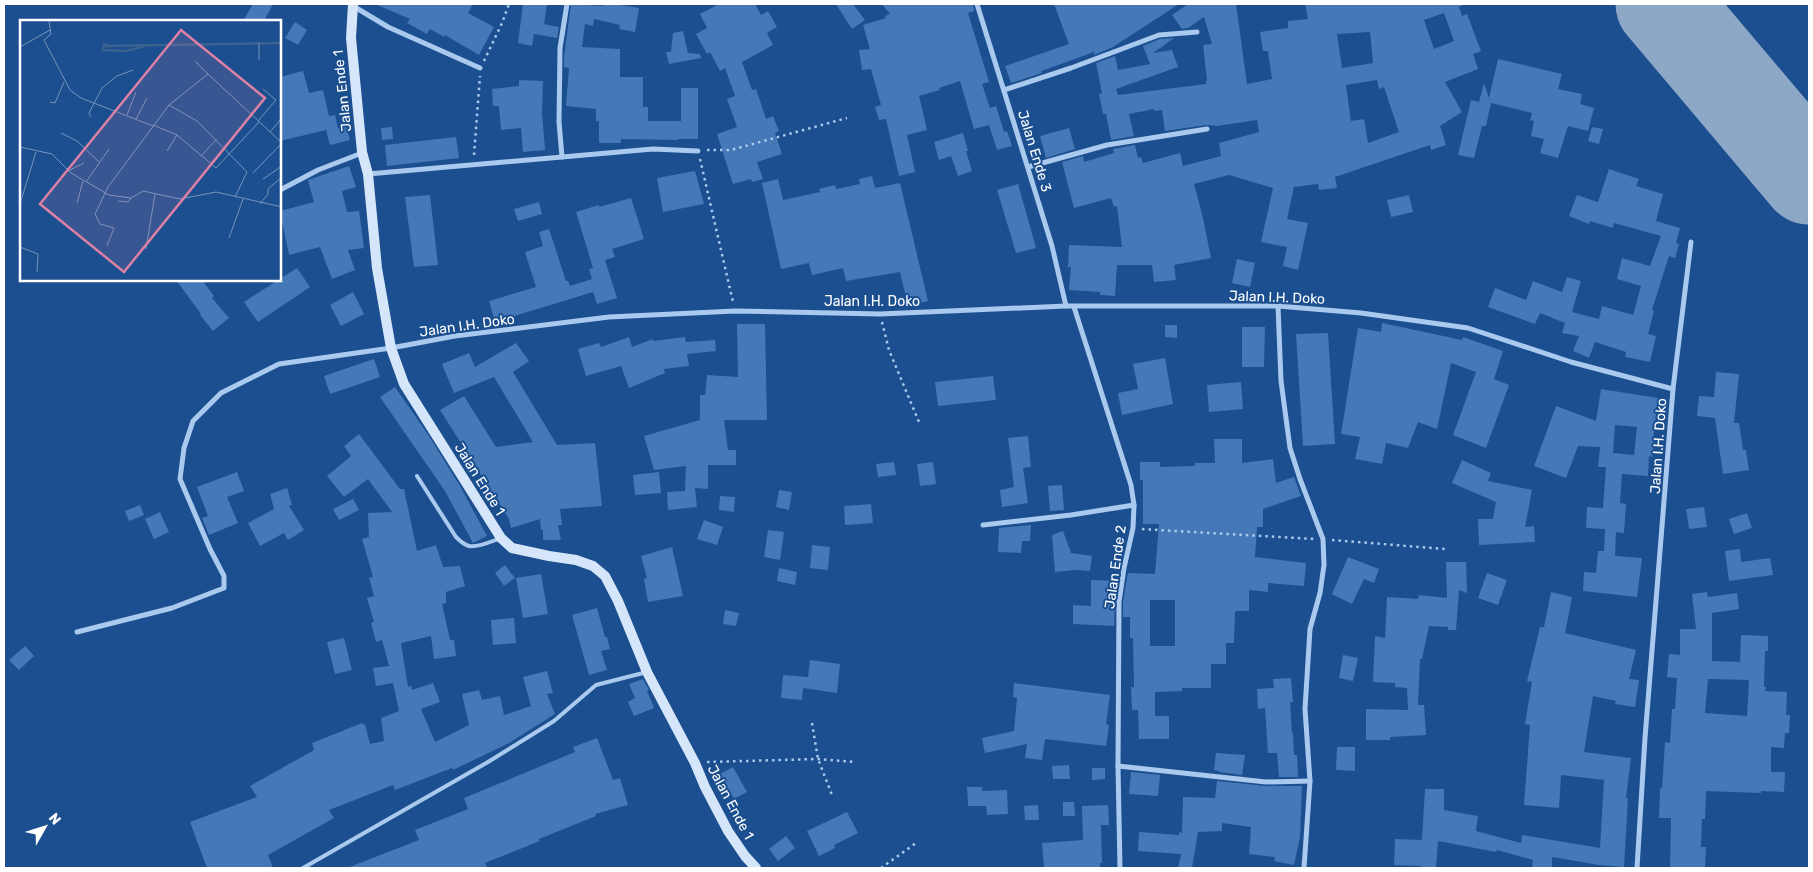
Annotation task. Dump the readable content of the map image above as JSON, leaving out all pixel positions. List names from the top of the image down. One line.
{"streets":{"street":["Jalan Ende 1","Jalan Ende 3","Jalan I.H. Doko","Jalan Ende 2"]},"crossings":[["Jalan Ende 1","Jalan I.H. Doko"],["Jalan Ende 3","Jalan I.H. Doko"],["Jalan I.H. Doko","Jalan Ende 2"]],"north":"top right"}
